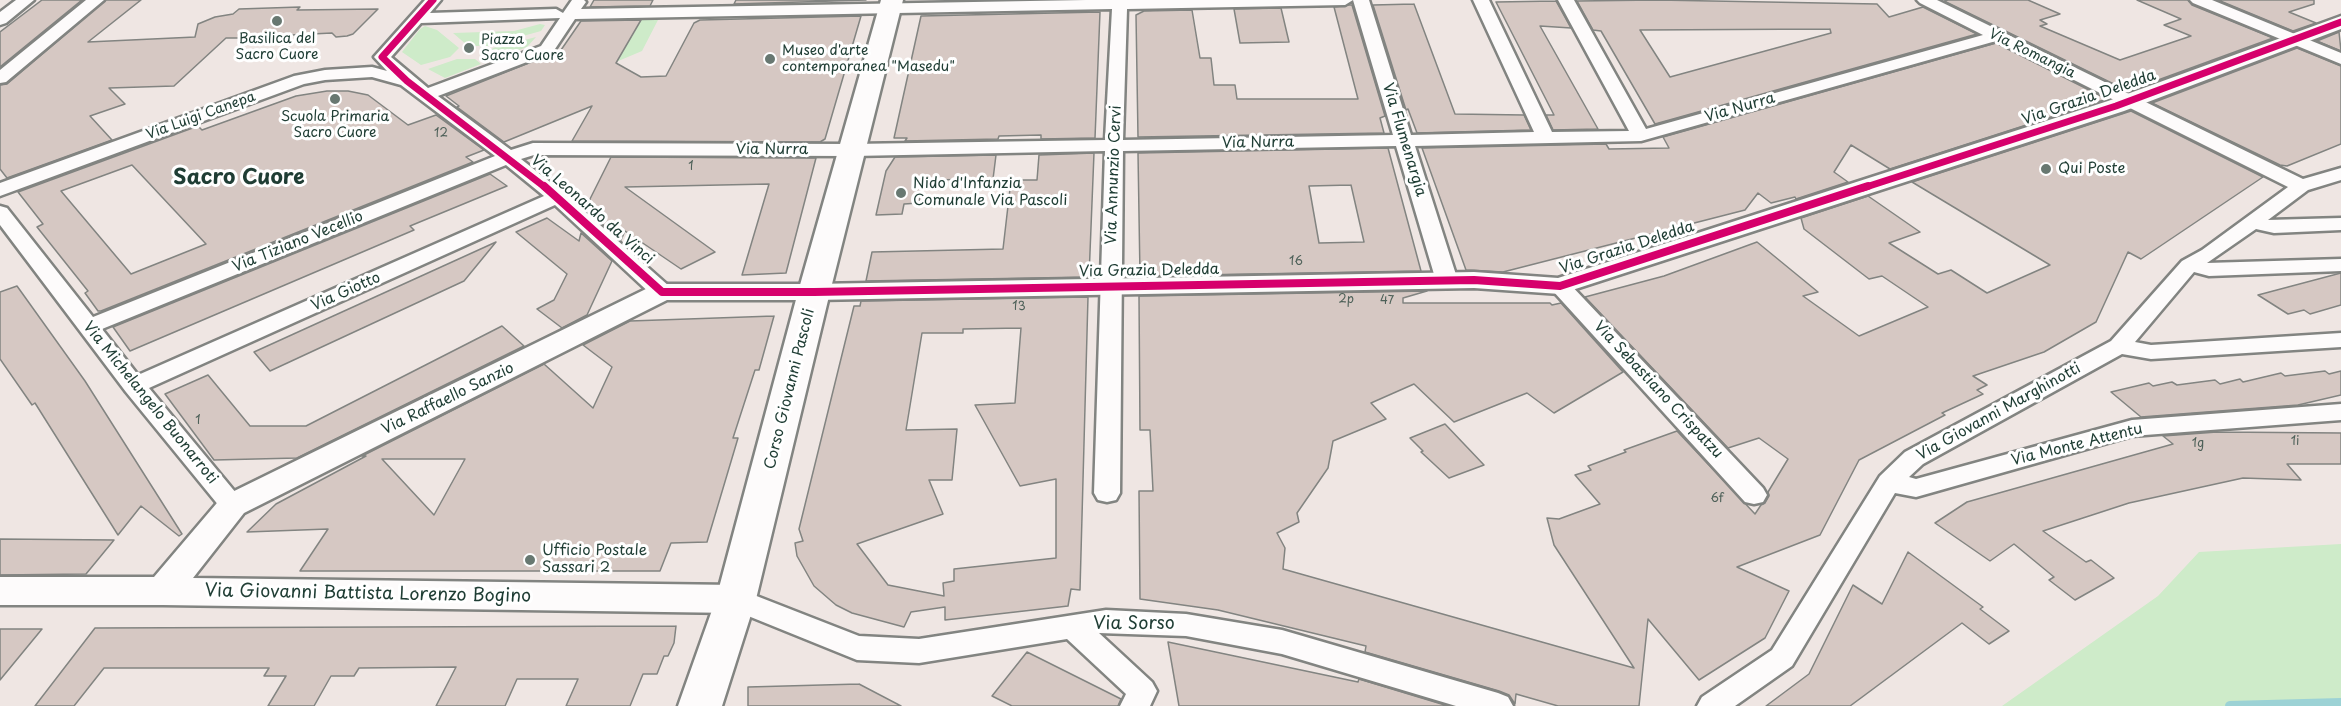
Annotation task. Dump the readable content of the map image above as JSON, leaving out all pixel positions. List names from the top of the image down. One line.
{"streets":{"main road":["Corso Giovanni Pascoli"],"street":["Via Romangia","Via Grazia Deledda","Via Nurra","Via Luigi Canepa","Via Flumenargia","Via Annunzio Cervi","Via Leonardo da Vinci","Via Tiziano Vecellio","Via Giotto","Via Sebastiano Crispatzu","Via Raffaello Sanzio","Via Michelangelo Buonarroti","Via Giovanni Marghinotti","Via Monte Attentu","Via Giovanni Battista Lorenzo Bogino","Via Sorso"]},"crossings":[["Via Romangia","Via Grazia Deledda"],["Via Romangia","Via Nurra"],["Via Romangia","Via Giovanni Marghinotti"],["Via Grazia Deledda","Via Flumenargia"],["Via Grazia Deledda","Via Annunzio Cervi"],["Via Grazia Deledda","Corso Giovanni Pascoli"],["Via Grazia Deledda","Via Sebastiano Crispatzu"],["Via Nurra","Via Flumenargia"],["Via Nurra","Via Annunzio Cervi"],["Via Nurra","Via Leonardo da Vinci"],["Via Nurra","Via Tiziano Vecellio"],["Via Nurra","Corso Giovanni Pascoli"],["Via Luigi Canepa","Via Leonardo da Vinci"],["Via Leonardo da Vinci","Via Tiziano Vecellio"],["Via Leonardo da Vinci","Via Giotto"],["Via Leonardo da Vinci","Via Raffaello Sanzio"],["Via Tiziano Vecellio","Via Michelangelo Buonarroti"],["Via Giotto","Via Michelangelo Buonarroti"],["Corso Giovanni Pascoli","Via Giovanni Battista Lorenzo Bogino"],["Corso Giovanni Pascoli","Via Sorso"],["Via Raffaello Sanzio","Via Michelangelo Buonarroti"],["Via Giovanni Marghinotti","Via Monte Attentu"],["Via Giovanni Battista Lorenzo Bogino","Via Sorso"]],"districts":["Sacro Cuore"],"places":["Basilica del Sacro Cuore","Piazza Sacro Cuore","Museo d'arte contemporanea \"Masedu\"","Scuola Primaria Sacro Cuore","Qui Poste","Nido d'Infanzia Comunale Via Pascoli","Ufficio Postale Sassari 2"],"house_numbers":["12","1","16","2p","47","13","1","1i","1g","6f"]}
